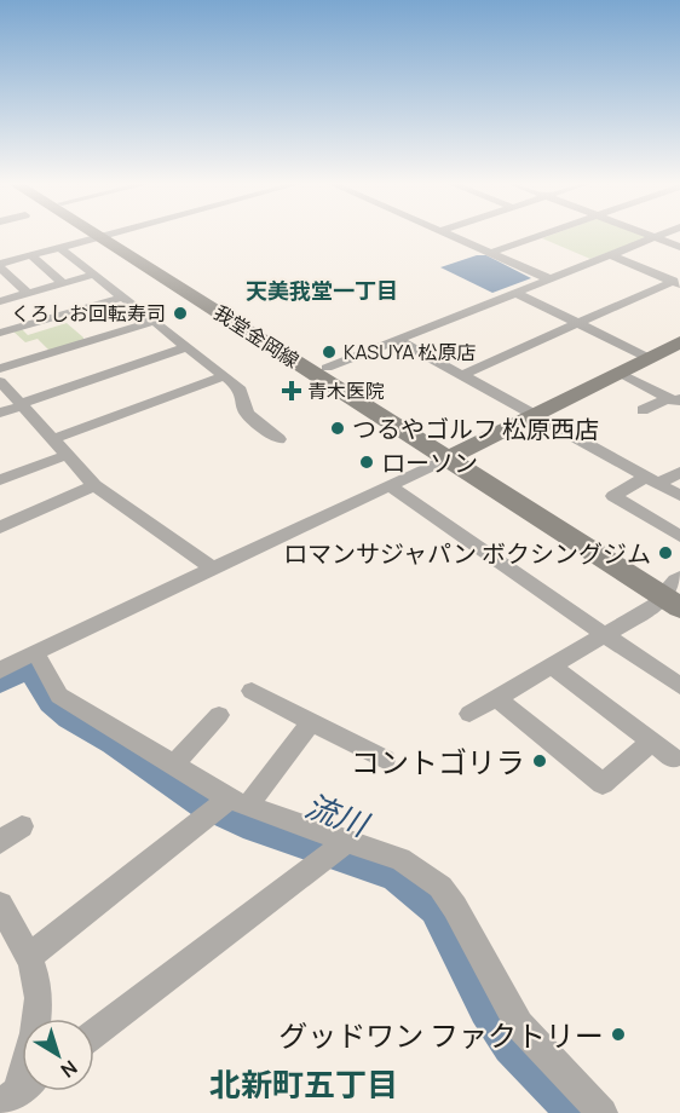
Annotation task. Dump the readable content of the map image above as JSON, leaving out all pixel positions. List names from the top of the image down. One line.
{"streets":{"main road":["我堂金岡線"]},"districts":["天美我堂一丁目","北新町五丁目"],"water":["流川"],"places":{"other":["くろしお回転寿司","KASUYA 松原店","つるやゴルフ 松原西店","ローソン","ロマンサジャパン ボクシングジム","コントゴリラ","グッドワン ファクトリー"],"health":["青木医院"]},"north":"bottom right"}
